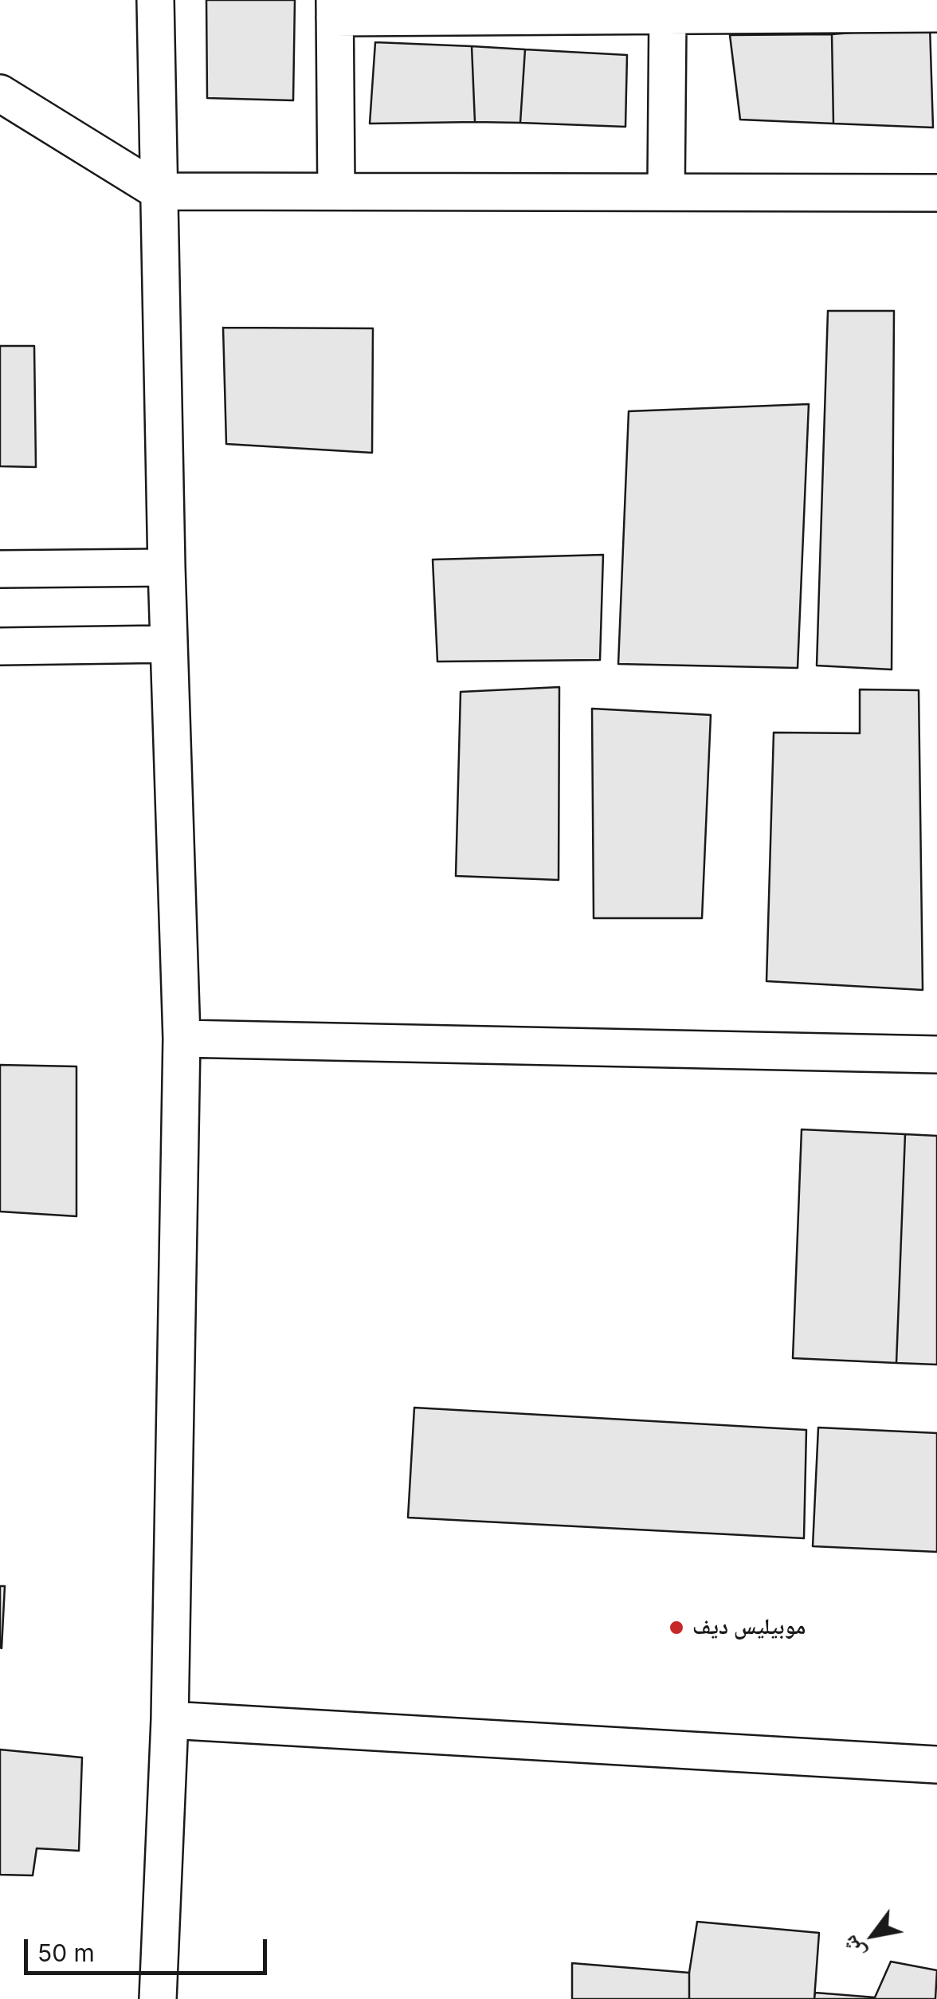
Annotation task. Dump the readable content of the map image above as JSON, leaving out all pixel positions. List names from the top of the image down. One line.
{"places":["موبيليس ديف"],"scale_bar":"50 m","north":"bottom left"}
